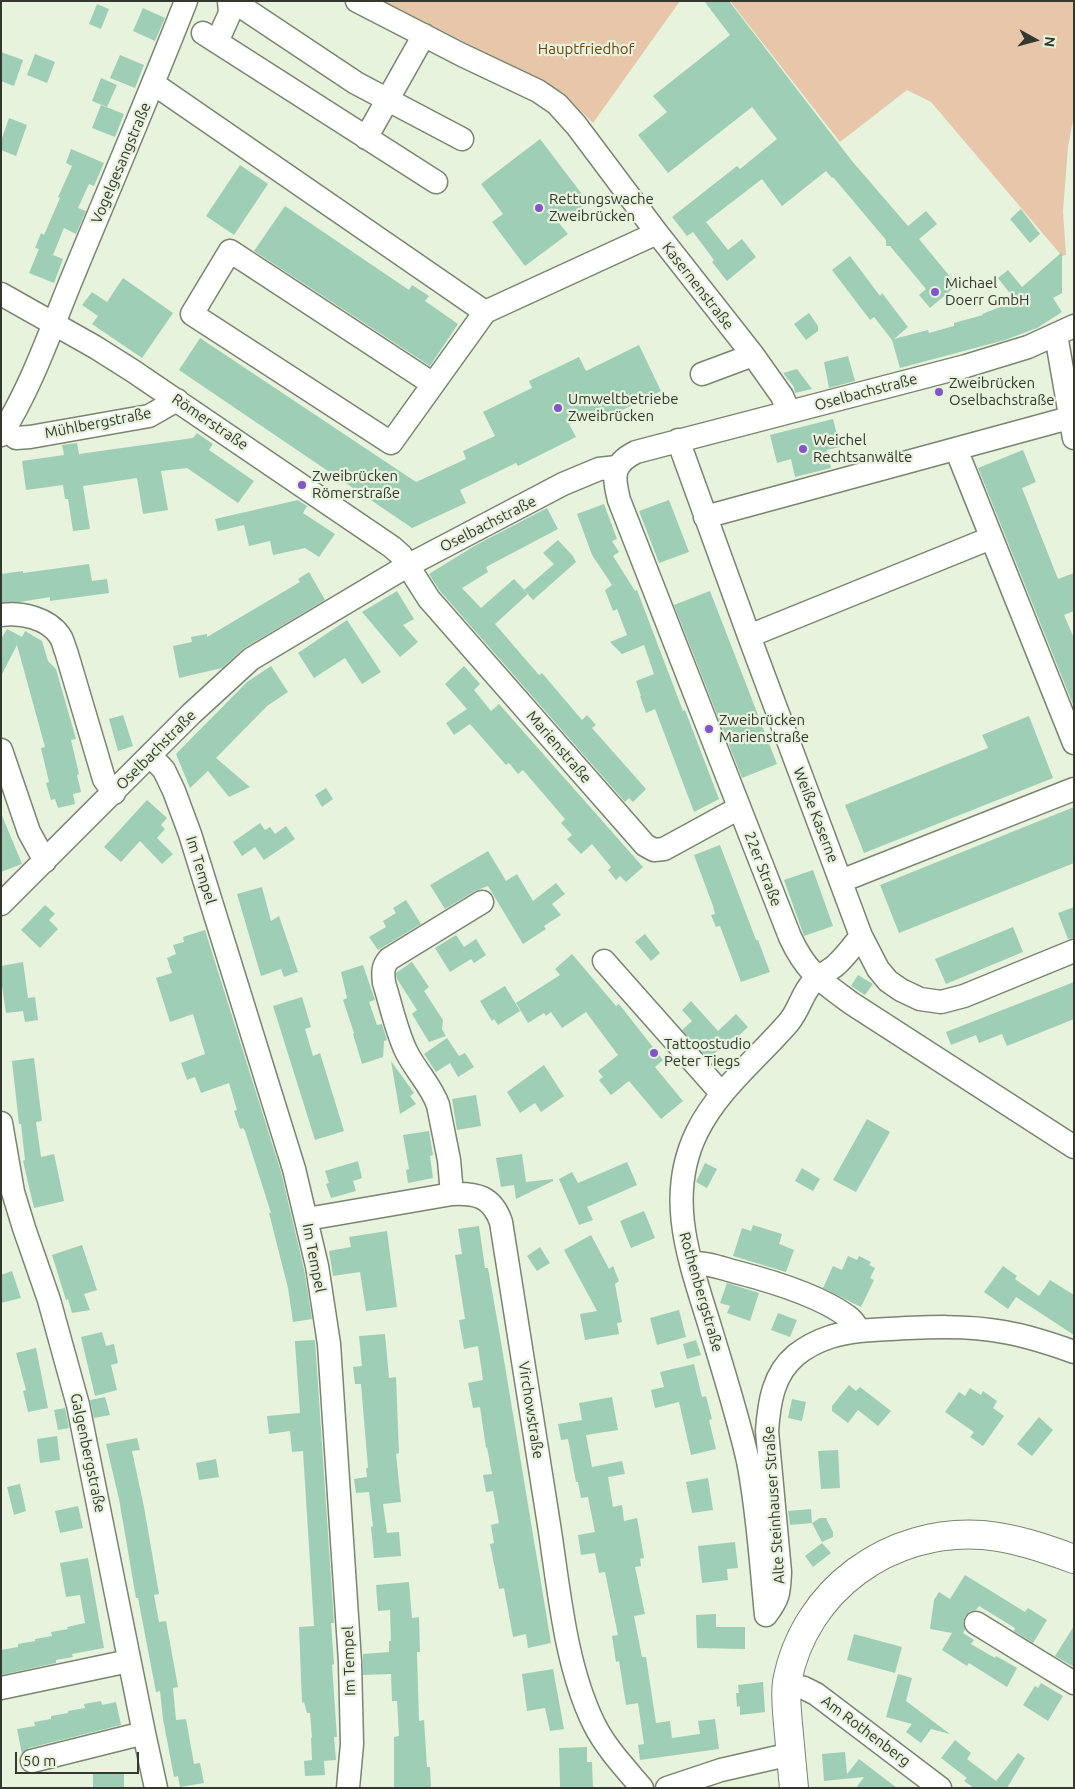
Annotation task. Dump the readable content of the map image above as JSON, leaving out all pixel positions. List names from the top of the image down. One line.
{"streets":{"street":["Vogelgesangstraße","Kasernenstraße","Oselbachstraße","Römerstraße","Mühlbergstraße","Marienstraße","Weiße Kaserne","22er Straße","Im Tempel","Rothenbergstraße","Virchowstraße","Galgenbergstraße","Alte Steinhauser Straße","Am Rothenberg"]},"crossings":[["Vogelgesangstraße","Römerstraße"],["Vogelgesangstraße","Mühlbergstraße"],["Kasernenstraße","Oselbachstraße"],["Oselbachstraße","Römerstraße"],["Oselbachstraße","Marienstraße"],["Oselbachstraße","Weiße Kaserne"],["Oselbachstraße","22er Straße"],["Oselbachstraße","Im Tempel"],["Römerstraße","Mühlbergstraße"],["Römerstraße","Marienstraße"],["Marienstraße","22er Straße"],["22er Straße","Rothenbergstraße"],["Im Tempel","Virchowstraße"],["Rothenbergstraße","Alte Steinhauser Straße"]],"parks":["Hauptfriedhof"],"places":["Rettungswache Zweibrücken","Michael Doerr GmbH","Zweibrücken Oselbachstraße","Umweltbetriebe Zweibrücken","Weichel Rechtsanwälte","Zweibrücken Römerstraße","Zweibrücken Marienstraße","Tattoostudio Peter Tiegs"],"scale_bar":"50 m","north":"right"}
